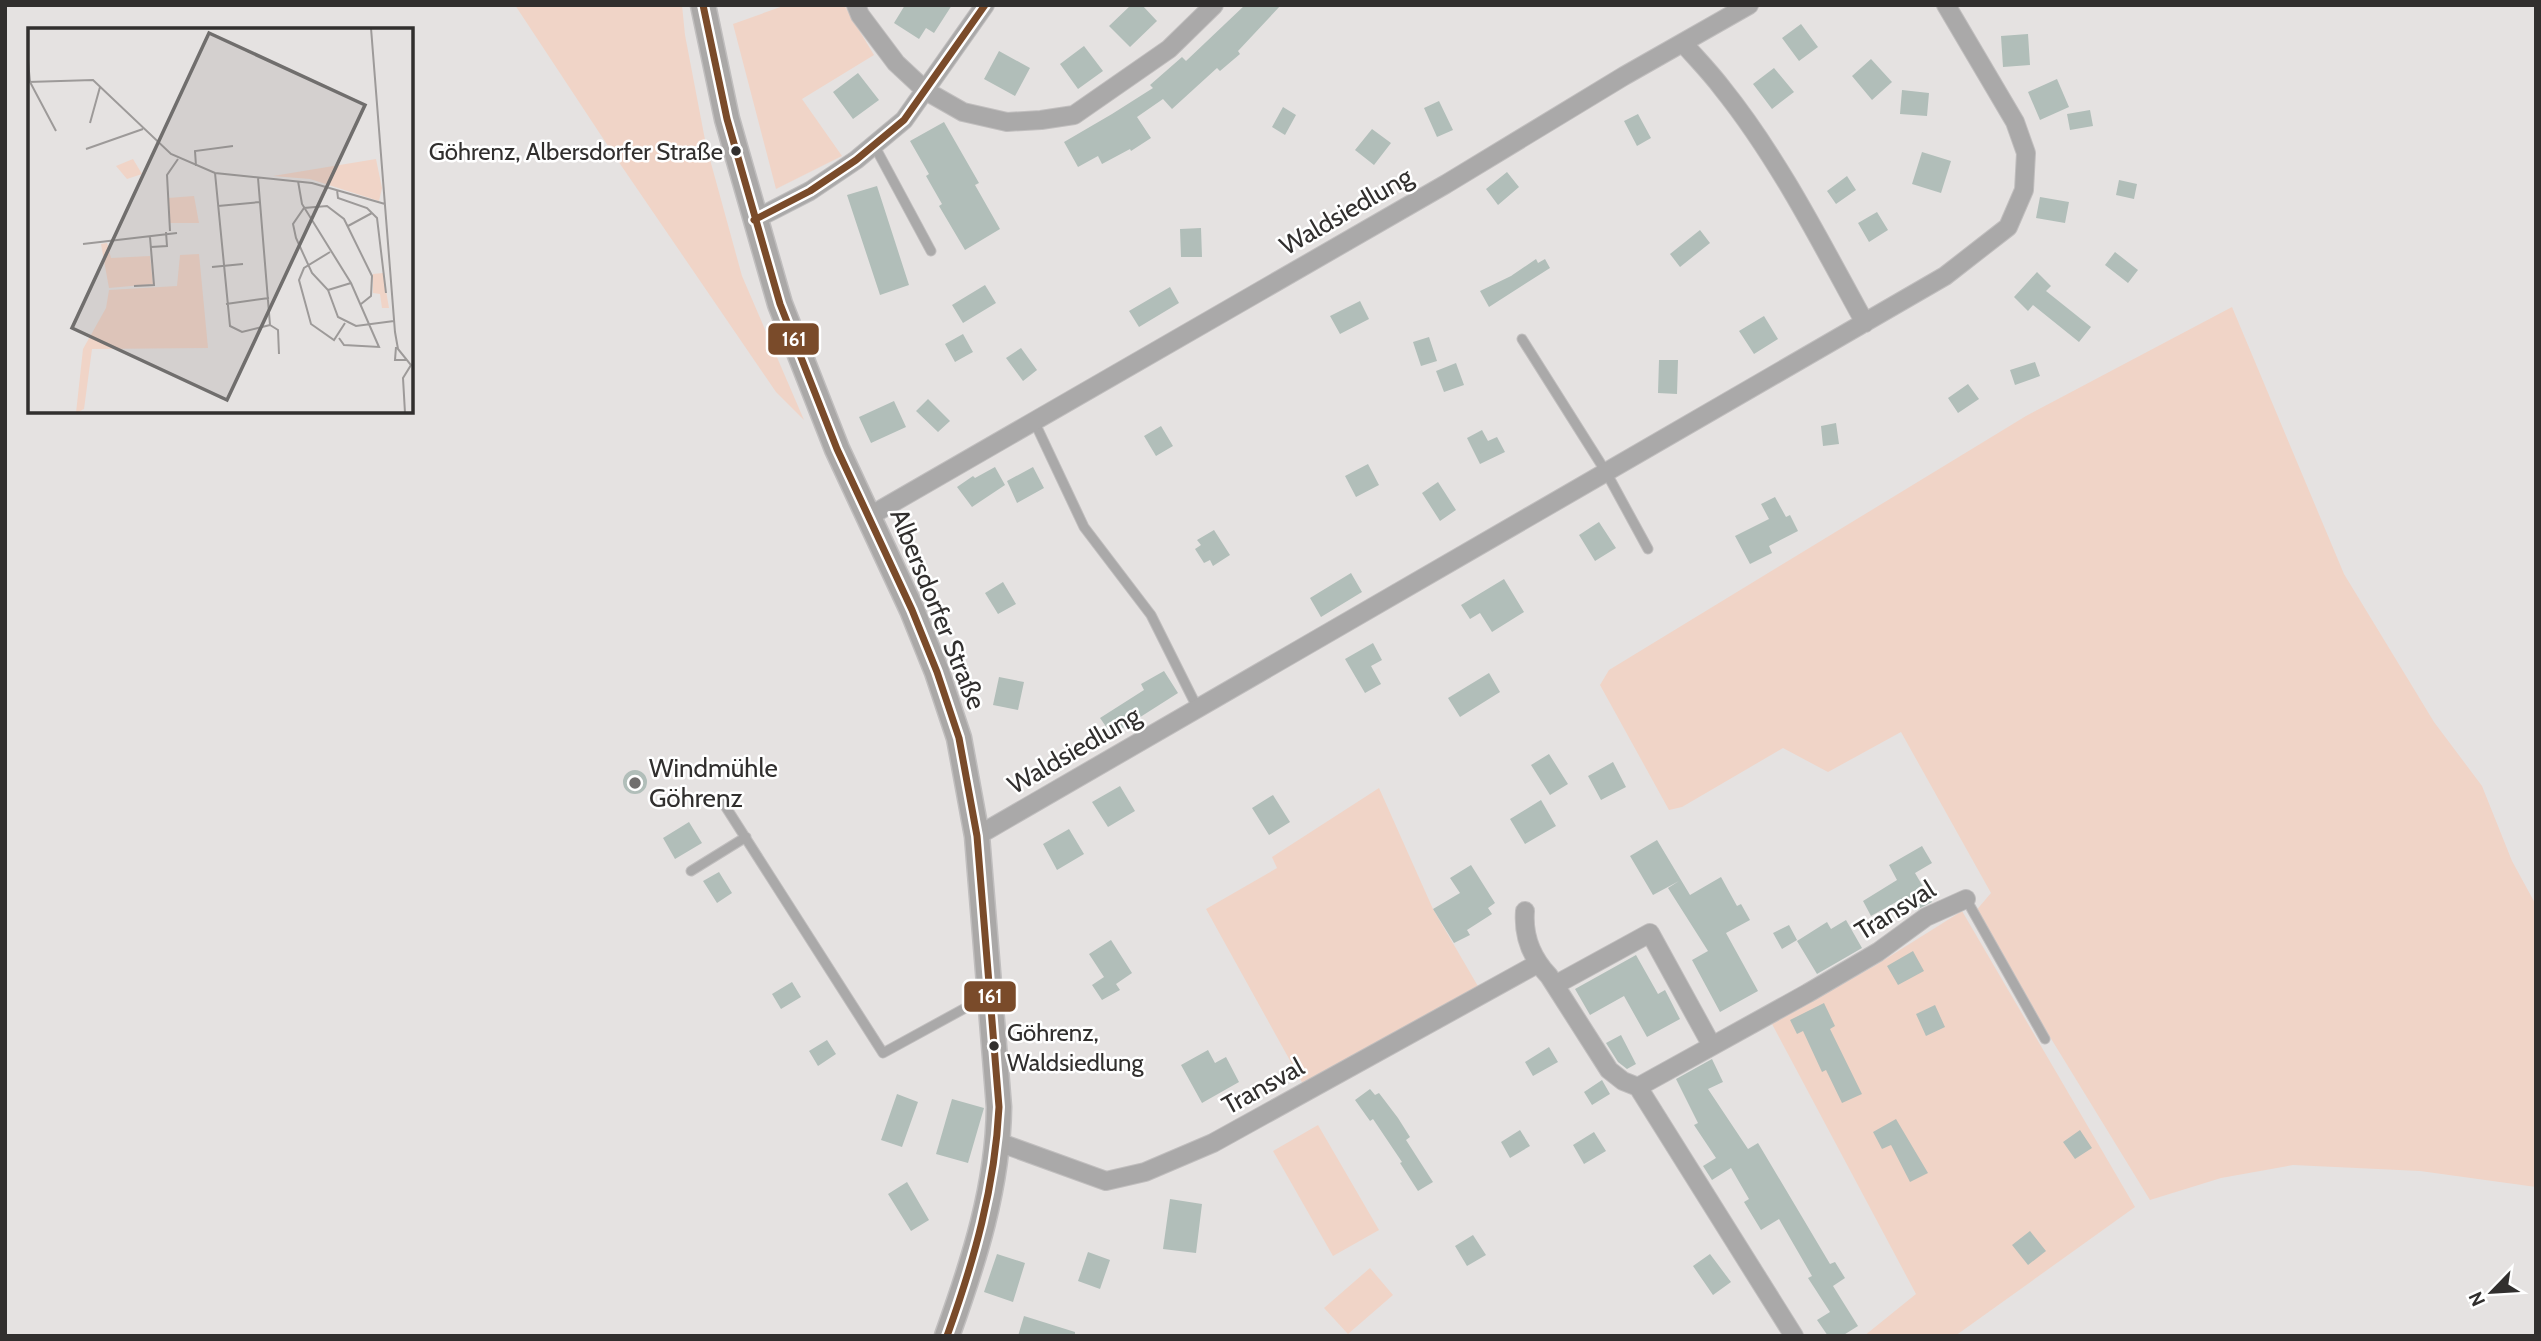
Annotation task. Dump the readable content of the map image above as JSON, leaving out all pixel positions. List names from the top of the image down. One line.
{"streets":{"street":["Waldsiedlung","Albersdorfer Straße","Transval"]},"crossings":[["Waldsiedlung","Albersdorfer Straße"],["Albersdorfer Straße","Transval"]],"places":["Göhrenz, Albersdorfer Straße","Windmühle Göhrenz","Göhrenz, Waldsiedlung"],"lines":["transit line 161"],"north":"bottom left"}
